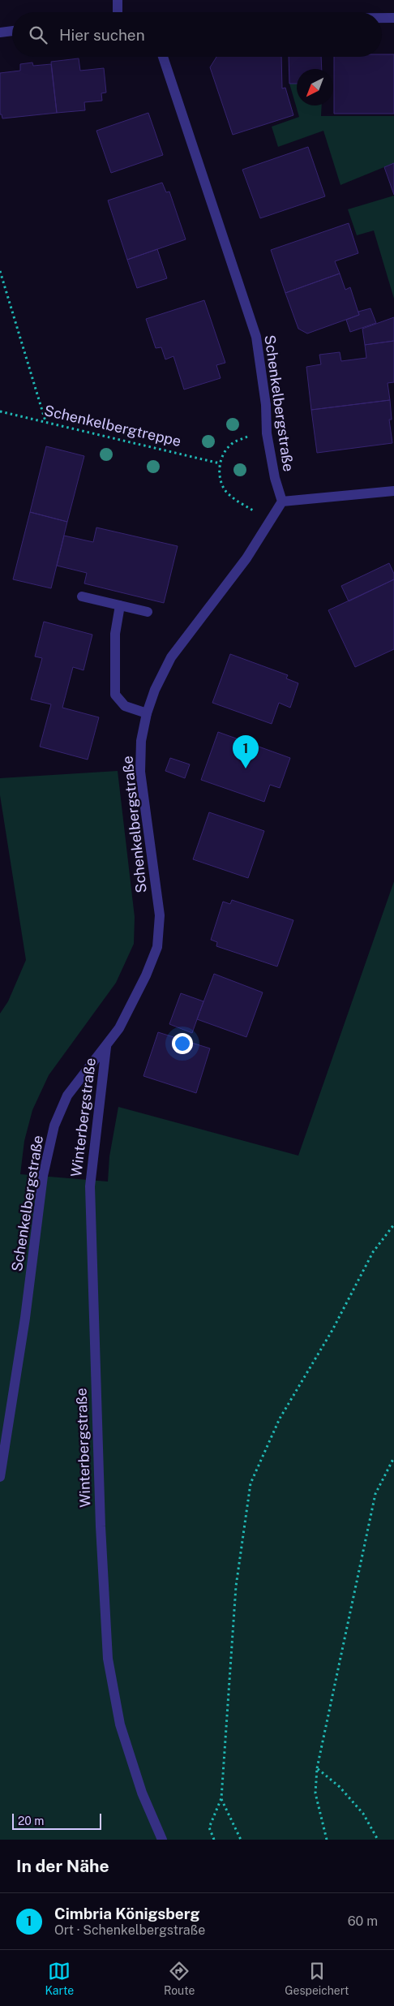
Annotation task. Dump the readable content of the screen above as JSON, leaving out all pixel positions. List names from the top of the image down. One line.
{"streets":{"street":["Schenkelbergstraße","Winterbergstraße"],"path":["Schenkelbergtreppe"]},"crossings":[["Schenkelbergstraße","Winterbergstraße"]],"scale_bar":"20 m","north":"bottom left","page":{"search":"Hier suchen","pins":"1","scale":"20 m","heading":"In der Nähe","list":[{"mark":"1","name":"Cimbria Königsberg","note":"Ort · Schenkelbergstraße","value":"60 m"}],"nav":["Karte","Route","Gespeichert"]}}
